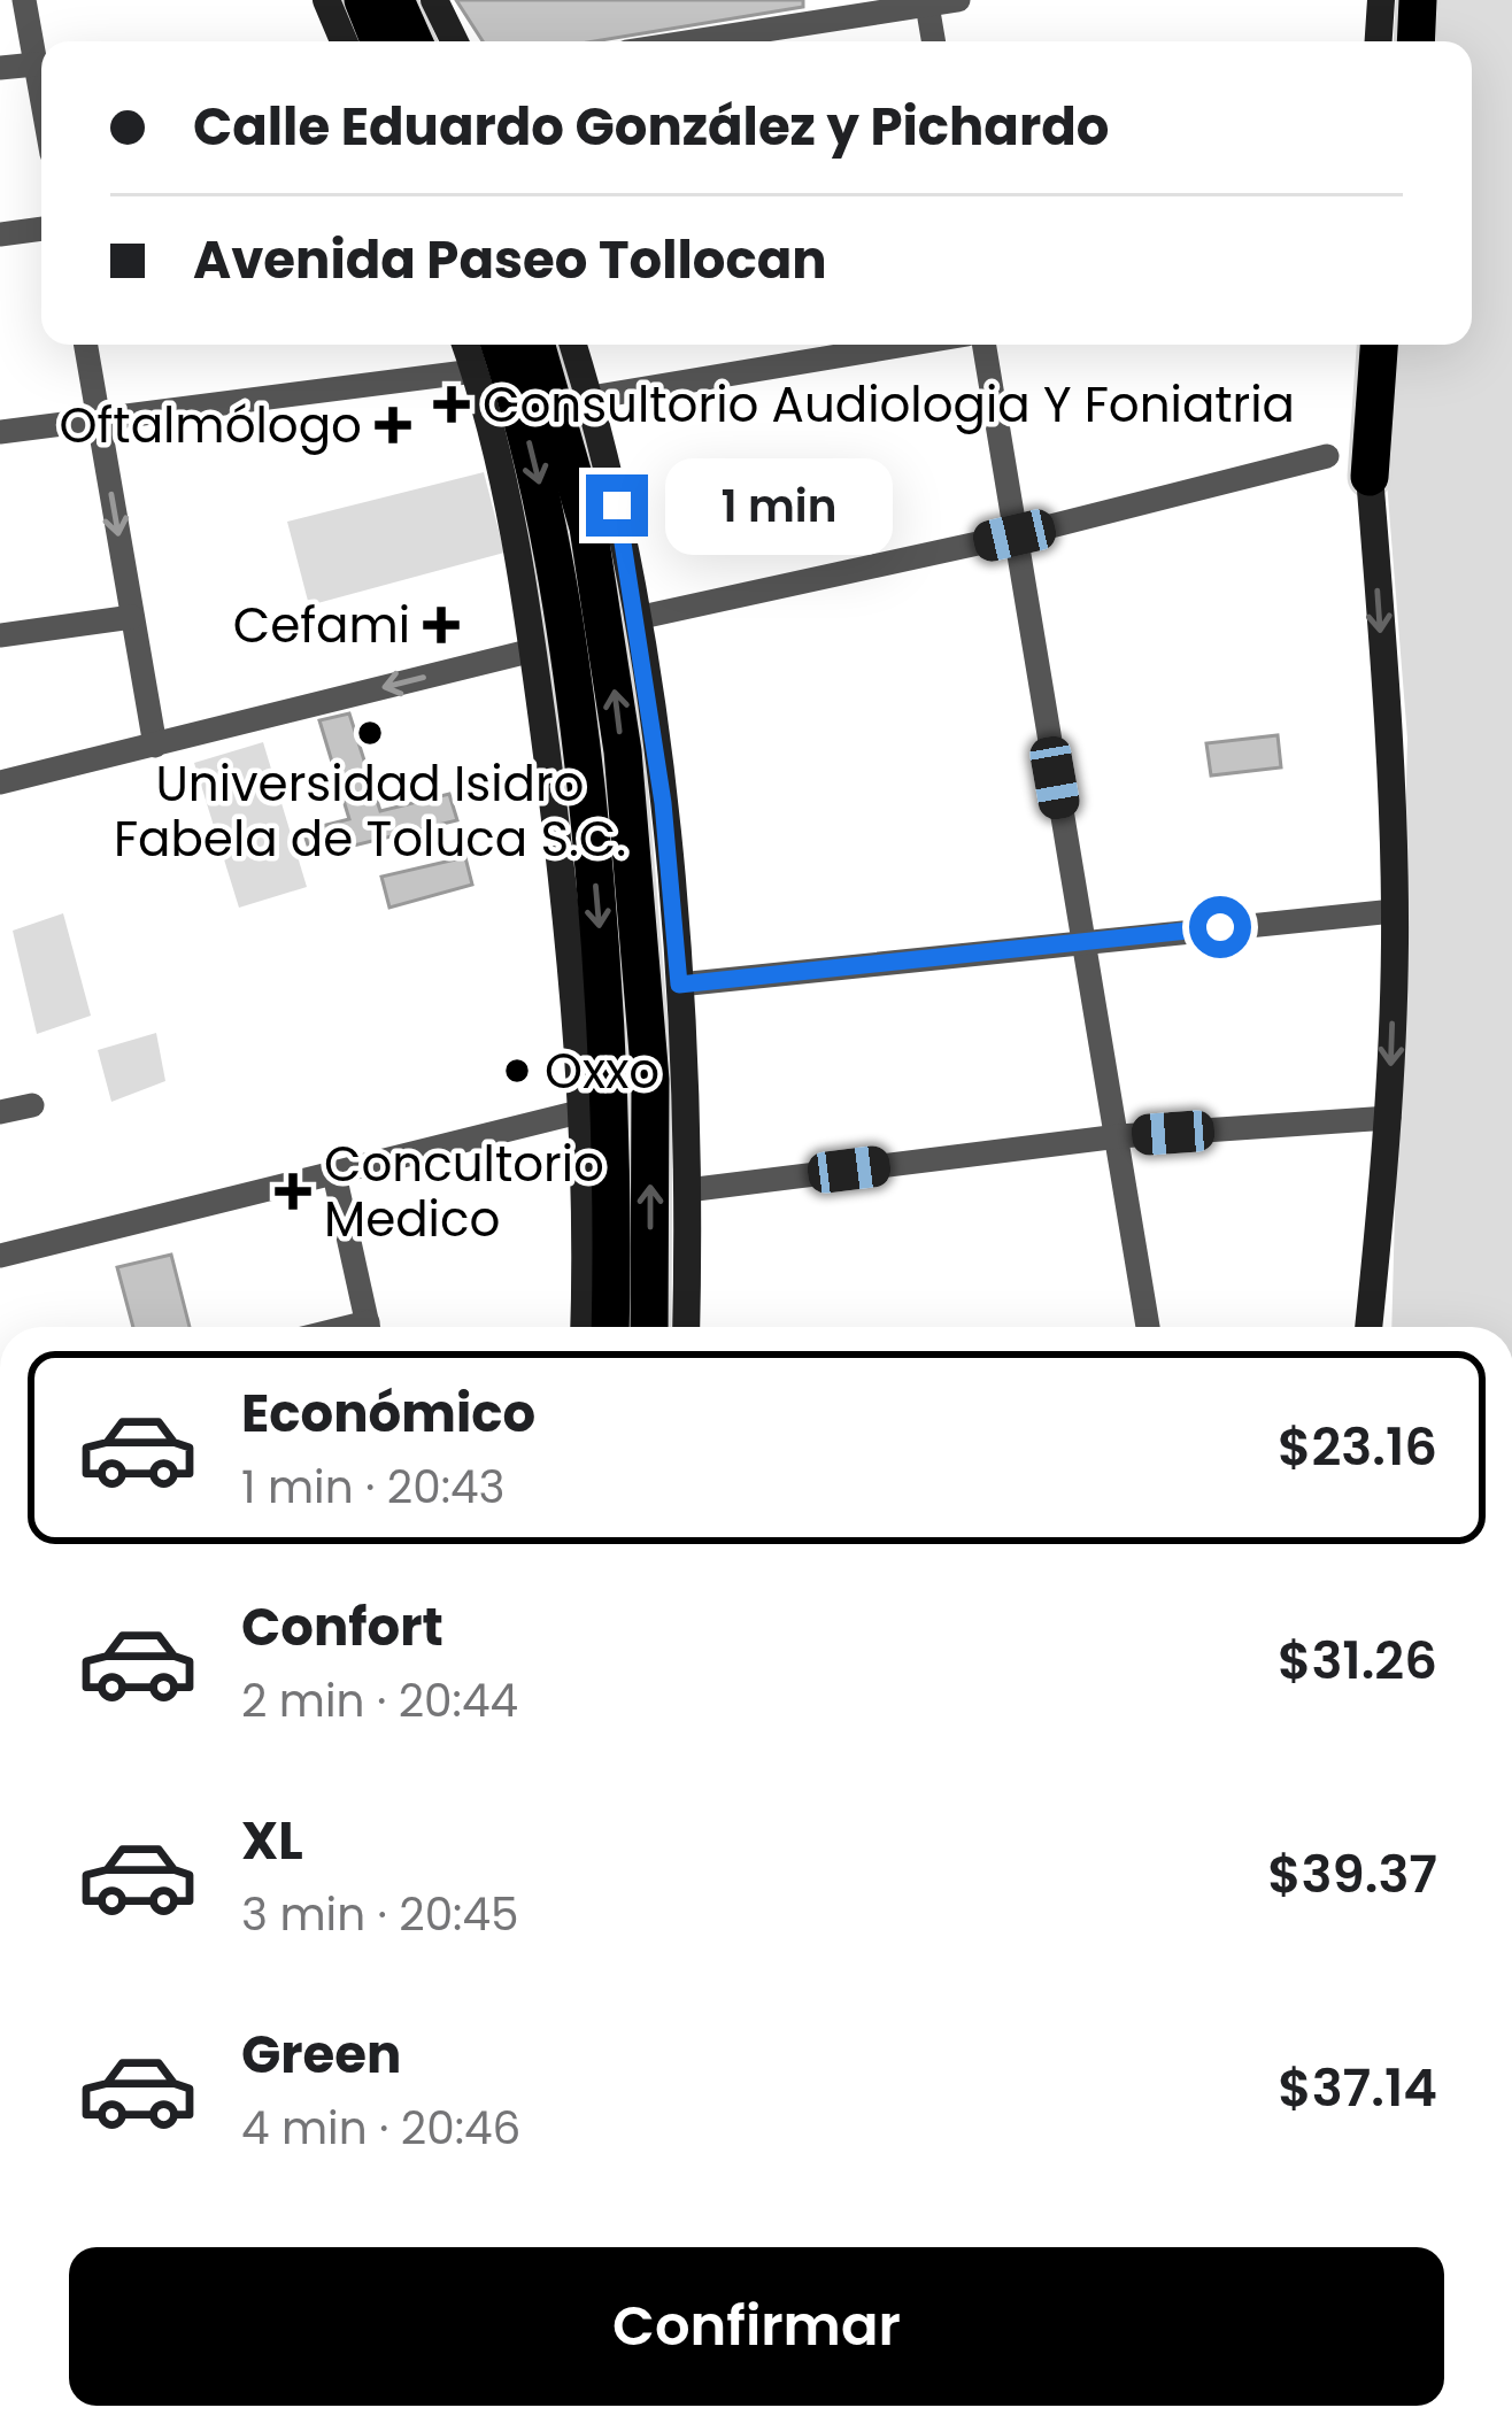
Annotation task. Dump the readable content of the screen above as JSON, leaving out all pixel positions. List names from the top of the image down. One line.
{"places":{"health":["Consultorio Audiologia Y Foniatria","Oftalmólogo","Cefami","Concultorio Medico"],"other":["Universidad Isidro Fabela de Toluca S.C.","Oxxo"]},"page":{"banner":["Calle Eduardo González y Pichardo","Avenida Paseo Tollocan"],"bubble":"1 min","list":[{"name":"Económico","note":"1 min · 20:43","value":"$23.16"},{"name":"Confort","note":"2 min · 20:44","value":"$31.26"},{"name":"XL","note":"3 min · 20:45","value":"$39.37"},{"name":"Green","note":"4 min · 20:46","value":"$37.14"}],"buttons":"Confirmar"}}
